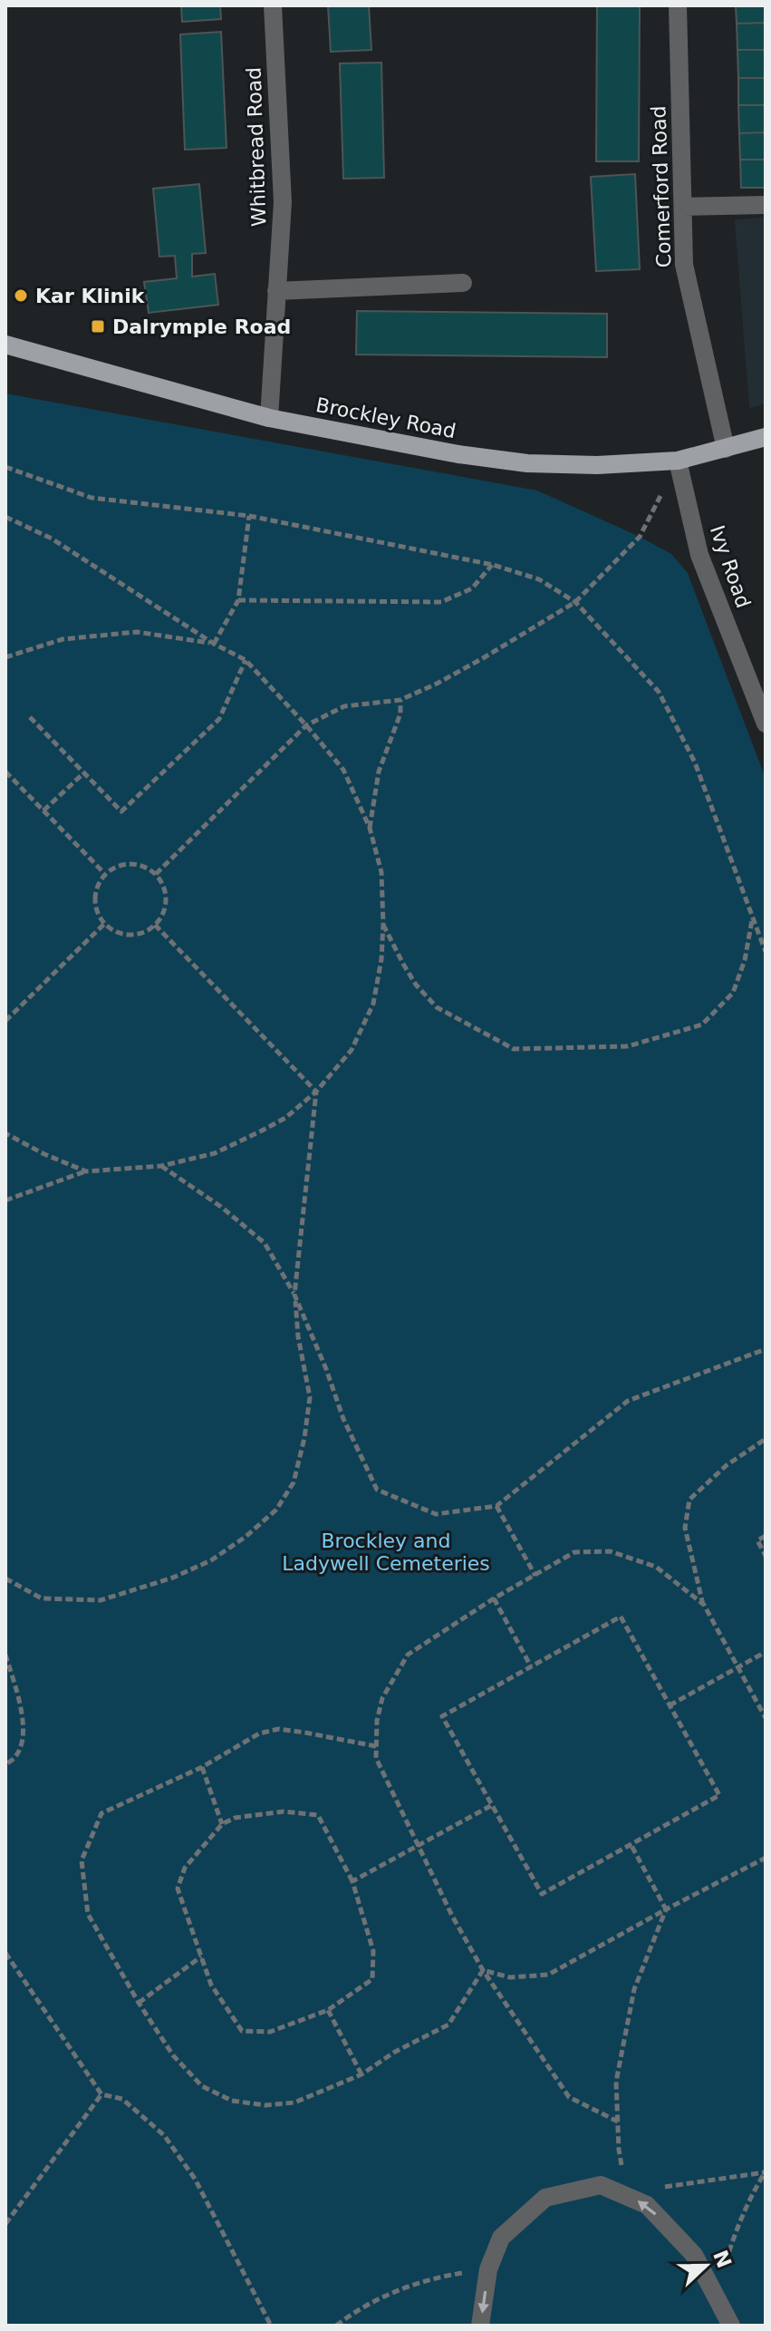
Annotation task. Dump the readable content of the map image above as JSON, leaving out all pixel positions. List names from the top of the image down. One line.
{"streets":{"main road":["Brockley Road"],"street":["Whitbread Road","Comerford Road","Ivy Road"]},"crossings":[["Whitbread Road","Brockley Road"],["Comerford Road","Brockley Road"],["Brockley Road","Ivy Road"]],"parks":["Brockley and Ladywell Cemeteries"],"places":{"other":["Kar Klinik"],"transit":["Dalrymple Road"]},"north":"right"}
